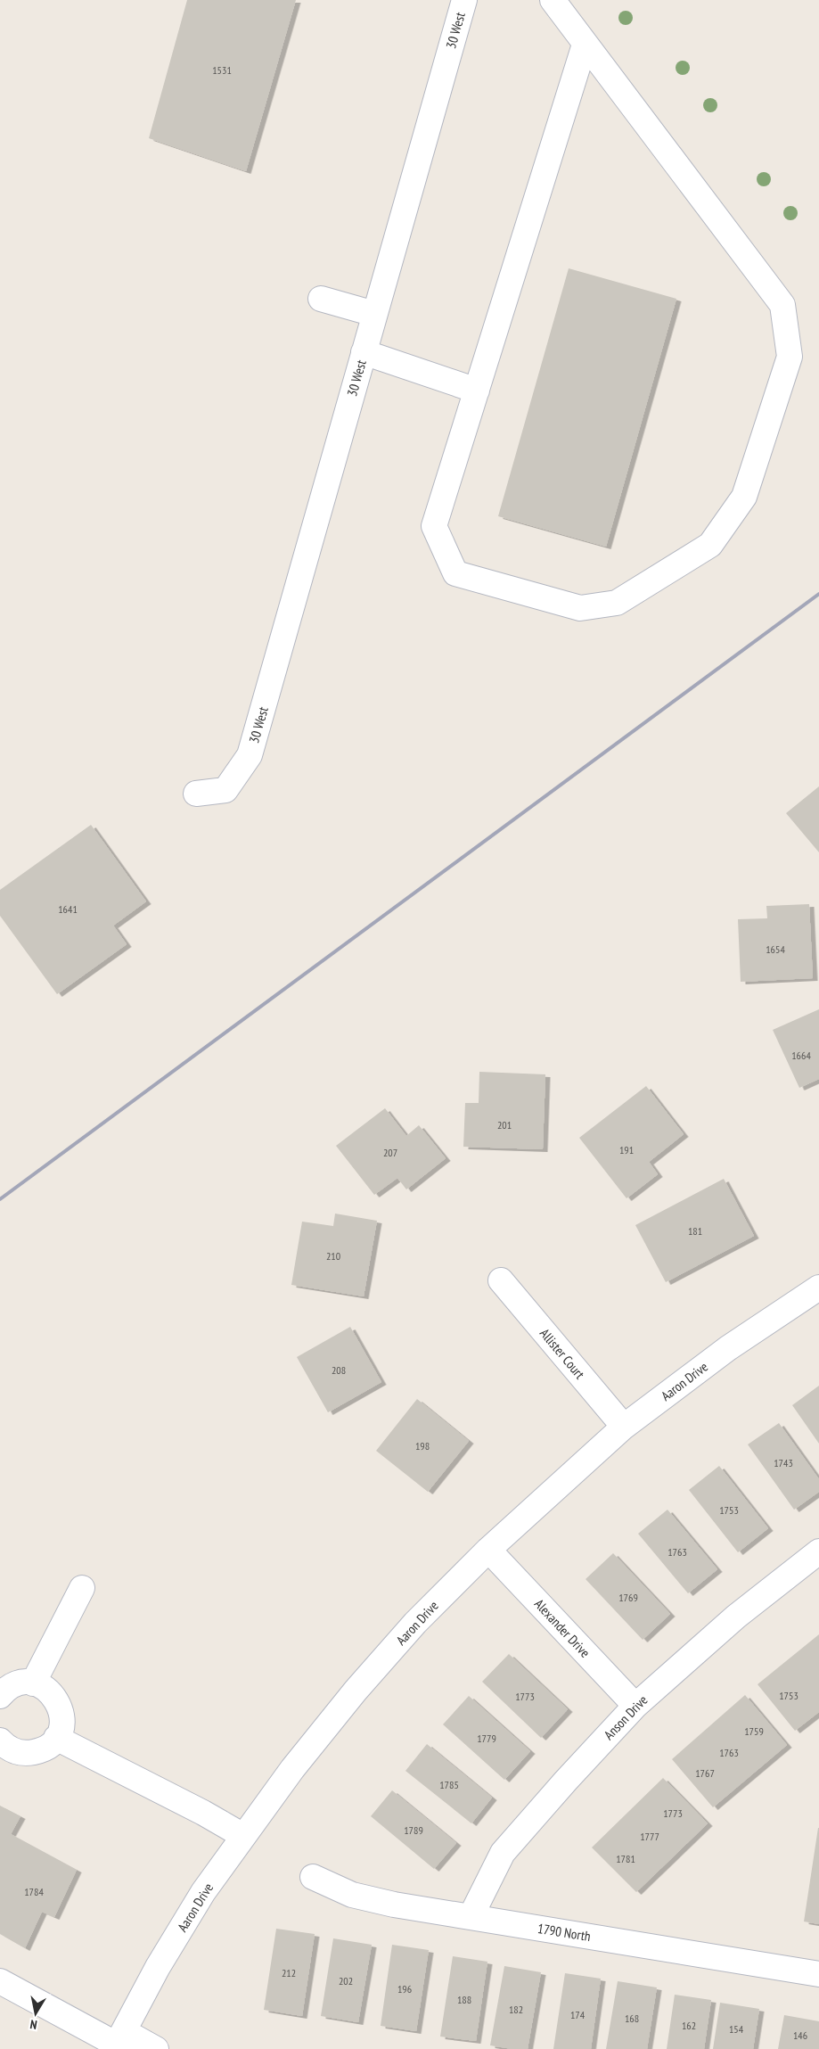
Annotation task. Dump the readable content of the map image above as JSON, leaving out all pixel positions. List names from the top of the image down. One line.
{"streets":{"street":["30 West","Allister Court","Aaron Drive","Alexander Drive","Anson Drive","1790 North"]},"crossings":[["Allister Court","Aaron Drive"],["Aaron Drive","Alexander Drive"],["Alexander Drive","Anson Drive"],["Anson Drive","1790 North"]],"house_numbers":["1531","1641","1654","1664","201","191","207","181","210","208","198","1743","1753","1763","1769","1753","1773","1759","1779","1763","1767","1785","1773","1789","1777","1781","1784","212","202","196","188","182","174","168","162","154","146"],"north":"bottom"}
